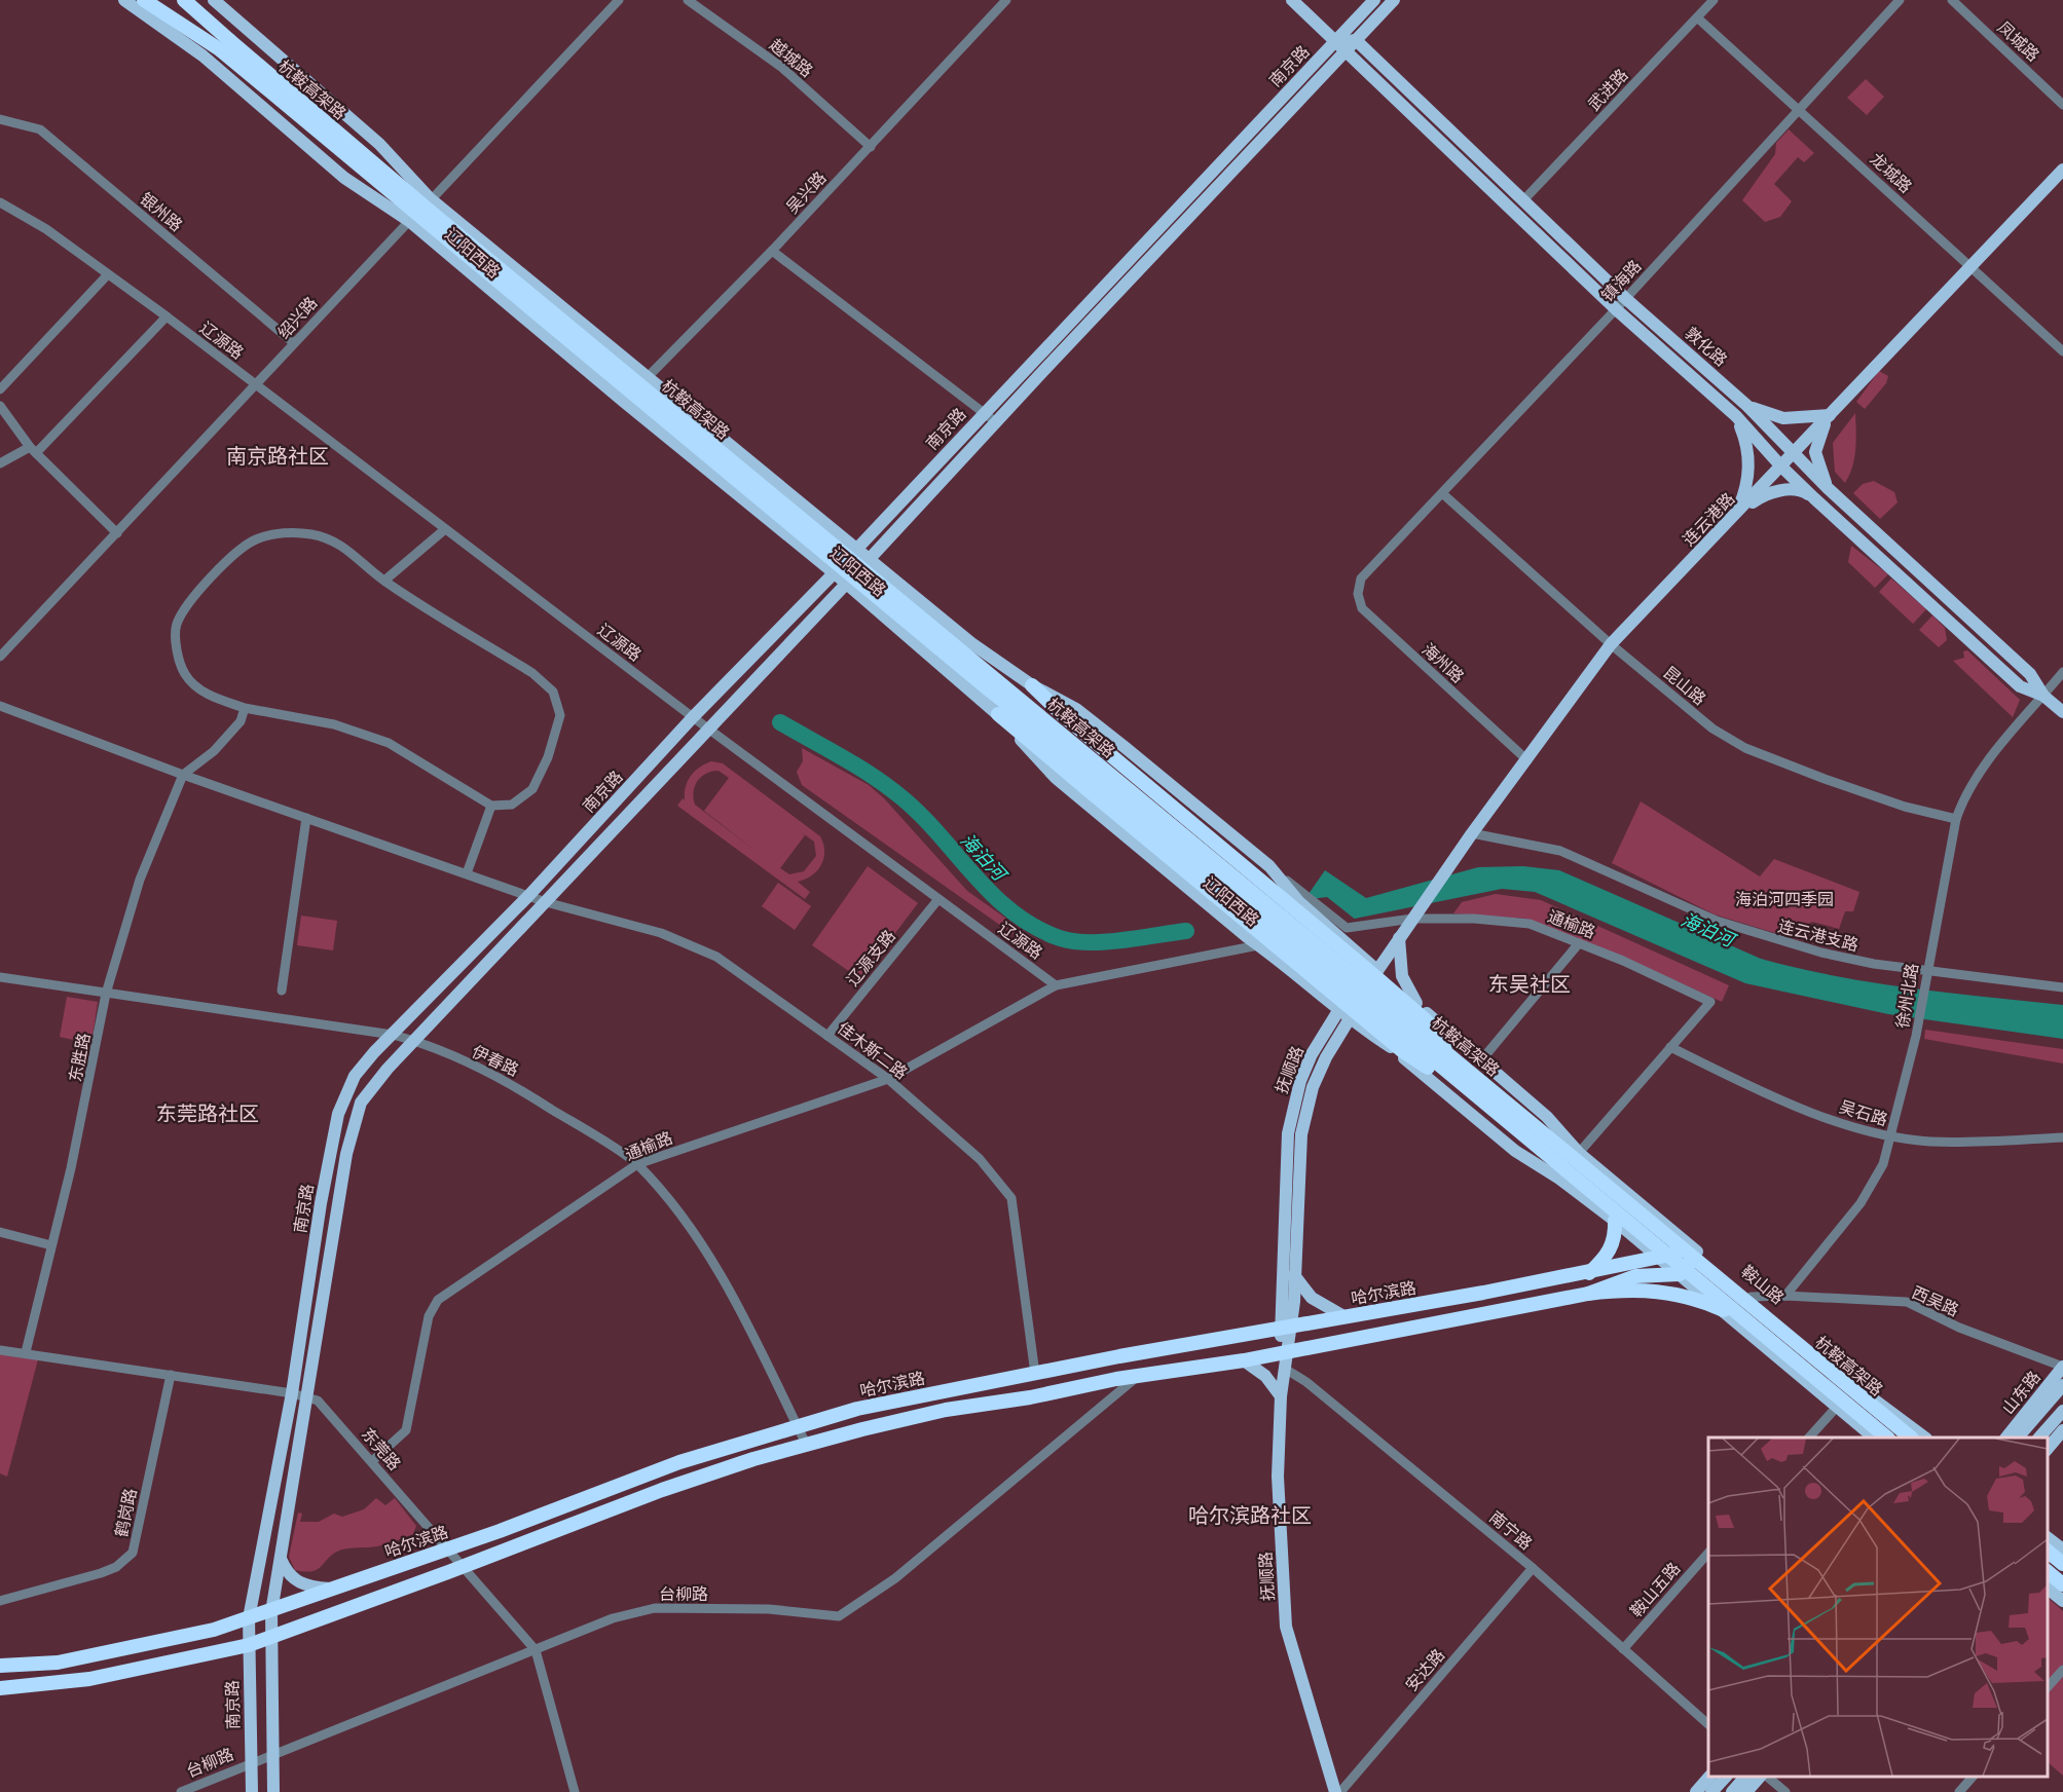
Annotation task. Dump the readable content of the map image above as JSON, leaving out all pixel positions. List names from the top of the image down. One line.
{"streets":{"highway":["杭鞍高架路","哈尔滨路"],"main road":["南京路","辽阳西路","敦化路","连云港路","抚顺路","鞍山路","山东路"],"street":["凤城路","越城路","武进路","龙城路","吴兴路","银州路","镇海路","绍兴路","辽源路","海州路","昆山路","通榆路","连云港支路","辽源支路","徐州北路","佳木斯二路","东胜路","伊春路","吴石路","西吴路","东莞路","鹤岗路","南宁路","鞍山五路","台柳路","安达路"]},"crossings":[["越城路","吴兴路"],["南京路","辽阳西路"],["南京路","辽源路"],["南京路","敦化路"],["南京路","佳木斯二路"],["南京路","伊春路"],["南京路","哈尔滨路"],["南京路","东莞路"],["南京路","台柳路"],["武进路","龙城路"],["武进路","敦化路"],["龙城路","镇海路"],["龙城路","连云港路"],["吴兴路","辽阳西路"],["银州路","绍兴路"],["辽阳西路","绍兴路"],["辽阳西路","通榆路"],["辽阳西路","抚顺路"],["辽阳西路","鞍山路"],["镇海路","敦化路"],["镇海路","海州路"],["镇海路","昆山路"],["绍兴路","辽源路"],["辽源路","通榆路"],["辽源路","辽源支路"],["敦化路","连云港路"],["敦化路","徐州北路"],["连云港路","海州路"],["连云港路","昆山路"],["连云港路","通榆路"],["连云港路","连云港支路"],["连云港路","抚顺路"],["昆山路","徐州北路"],["通榆路","佳木斯二路"],["通榆路","伊春路"],["通榆路","抚顺路"],["通榆路","吴石路"],["通榆路","东莞路"],["连云港支路","徐州北路"],["辽源支路","佳木斯二路"],["徐州北路","吴石路"],["徐州北路","西吴路"],["佳木斯二路","东胜路"],["佳木斯二路","哈尔滨路"],["东胜路","伊春路"],["东胜路","东莞路"],["伊春路","哈尔滨路"],["抚顺路","哈尔滨路"],["抚顺路","南宁路"],["鞍山路","哈尔滨路"],["鞍山路","西吴路"],["哈尔滨路","东莞路"],["西吴路","山东路"],["东莞路","鹤岗路"],["东莞路","台柳路"],["南宁路","鞍山五路"],["南宁路","安达路"]],"districts":["南京路社区","东吴社区","东莞路社区","哈尔滨路社区"],"water":["海泊河"],"parks":["海泊河四季园"]}
